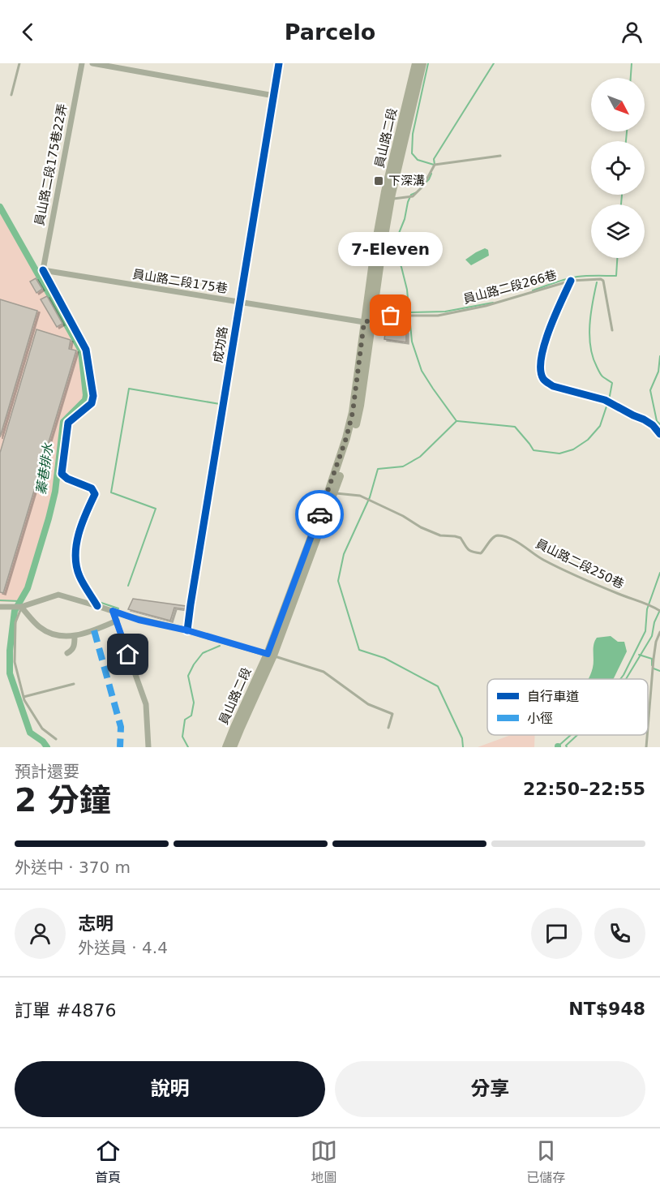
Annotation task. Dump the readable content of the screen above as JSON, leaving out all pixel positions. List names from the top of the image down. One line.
{"streets":{"main road":["員山路二段"],"street":["員山路二段175巷22弄","員山路二段175巷","成功路"],"lane":["員山路二段266巷","員山路二段250巷"]},"crossings":[["員山路二段","員山路二段175巷"],["員山路二段","員山路二段266巷"],["員山路二段","員山路二段250巷"],["員山路二段175巷22弄","員山路二段175巷"],["員山路二段175巷","員山路二段266巷"],["員山路二段175巷","成功路"]],"water":["蓁巷排水"],"places":{"transit":["下深溝"],"other":["7-Eleven"]},"legend":["自行車道","小徑"],"north":"bottom right","page":{"header":"Parcelo","bubble":"7-Eleven","heading":["2 分鐘","預計還要","22:50–22:55"],"panel":["志明","外送員 · 4.4","訂單 #4876","NT$948"],"bar":"外送中 · 370 m","buttons":["說明","分享"],"tabs":["首頁","地圖","已儲存"]}}
